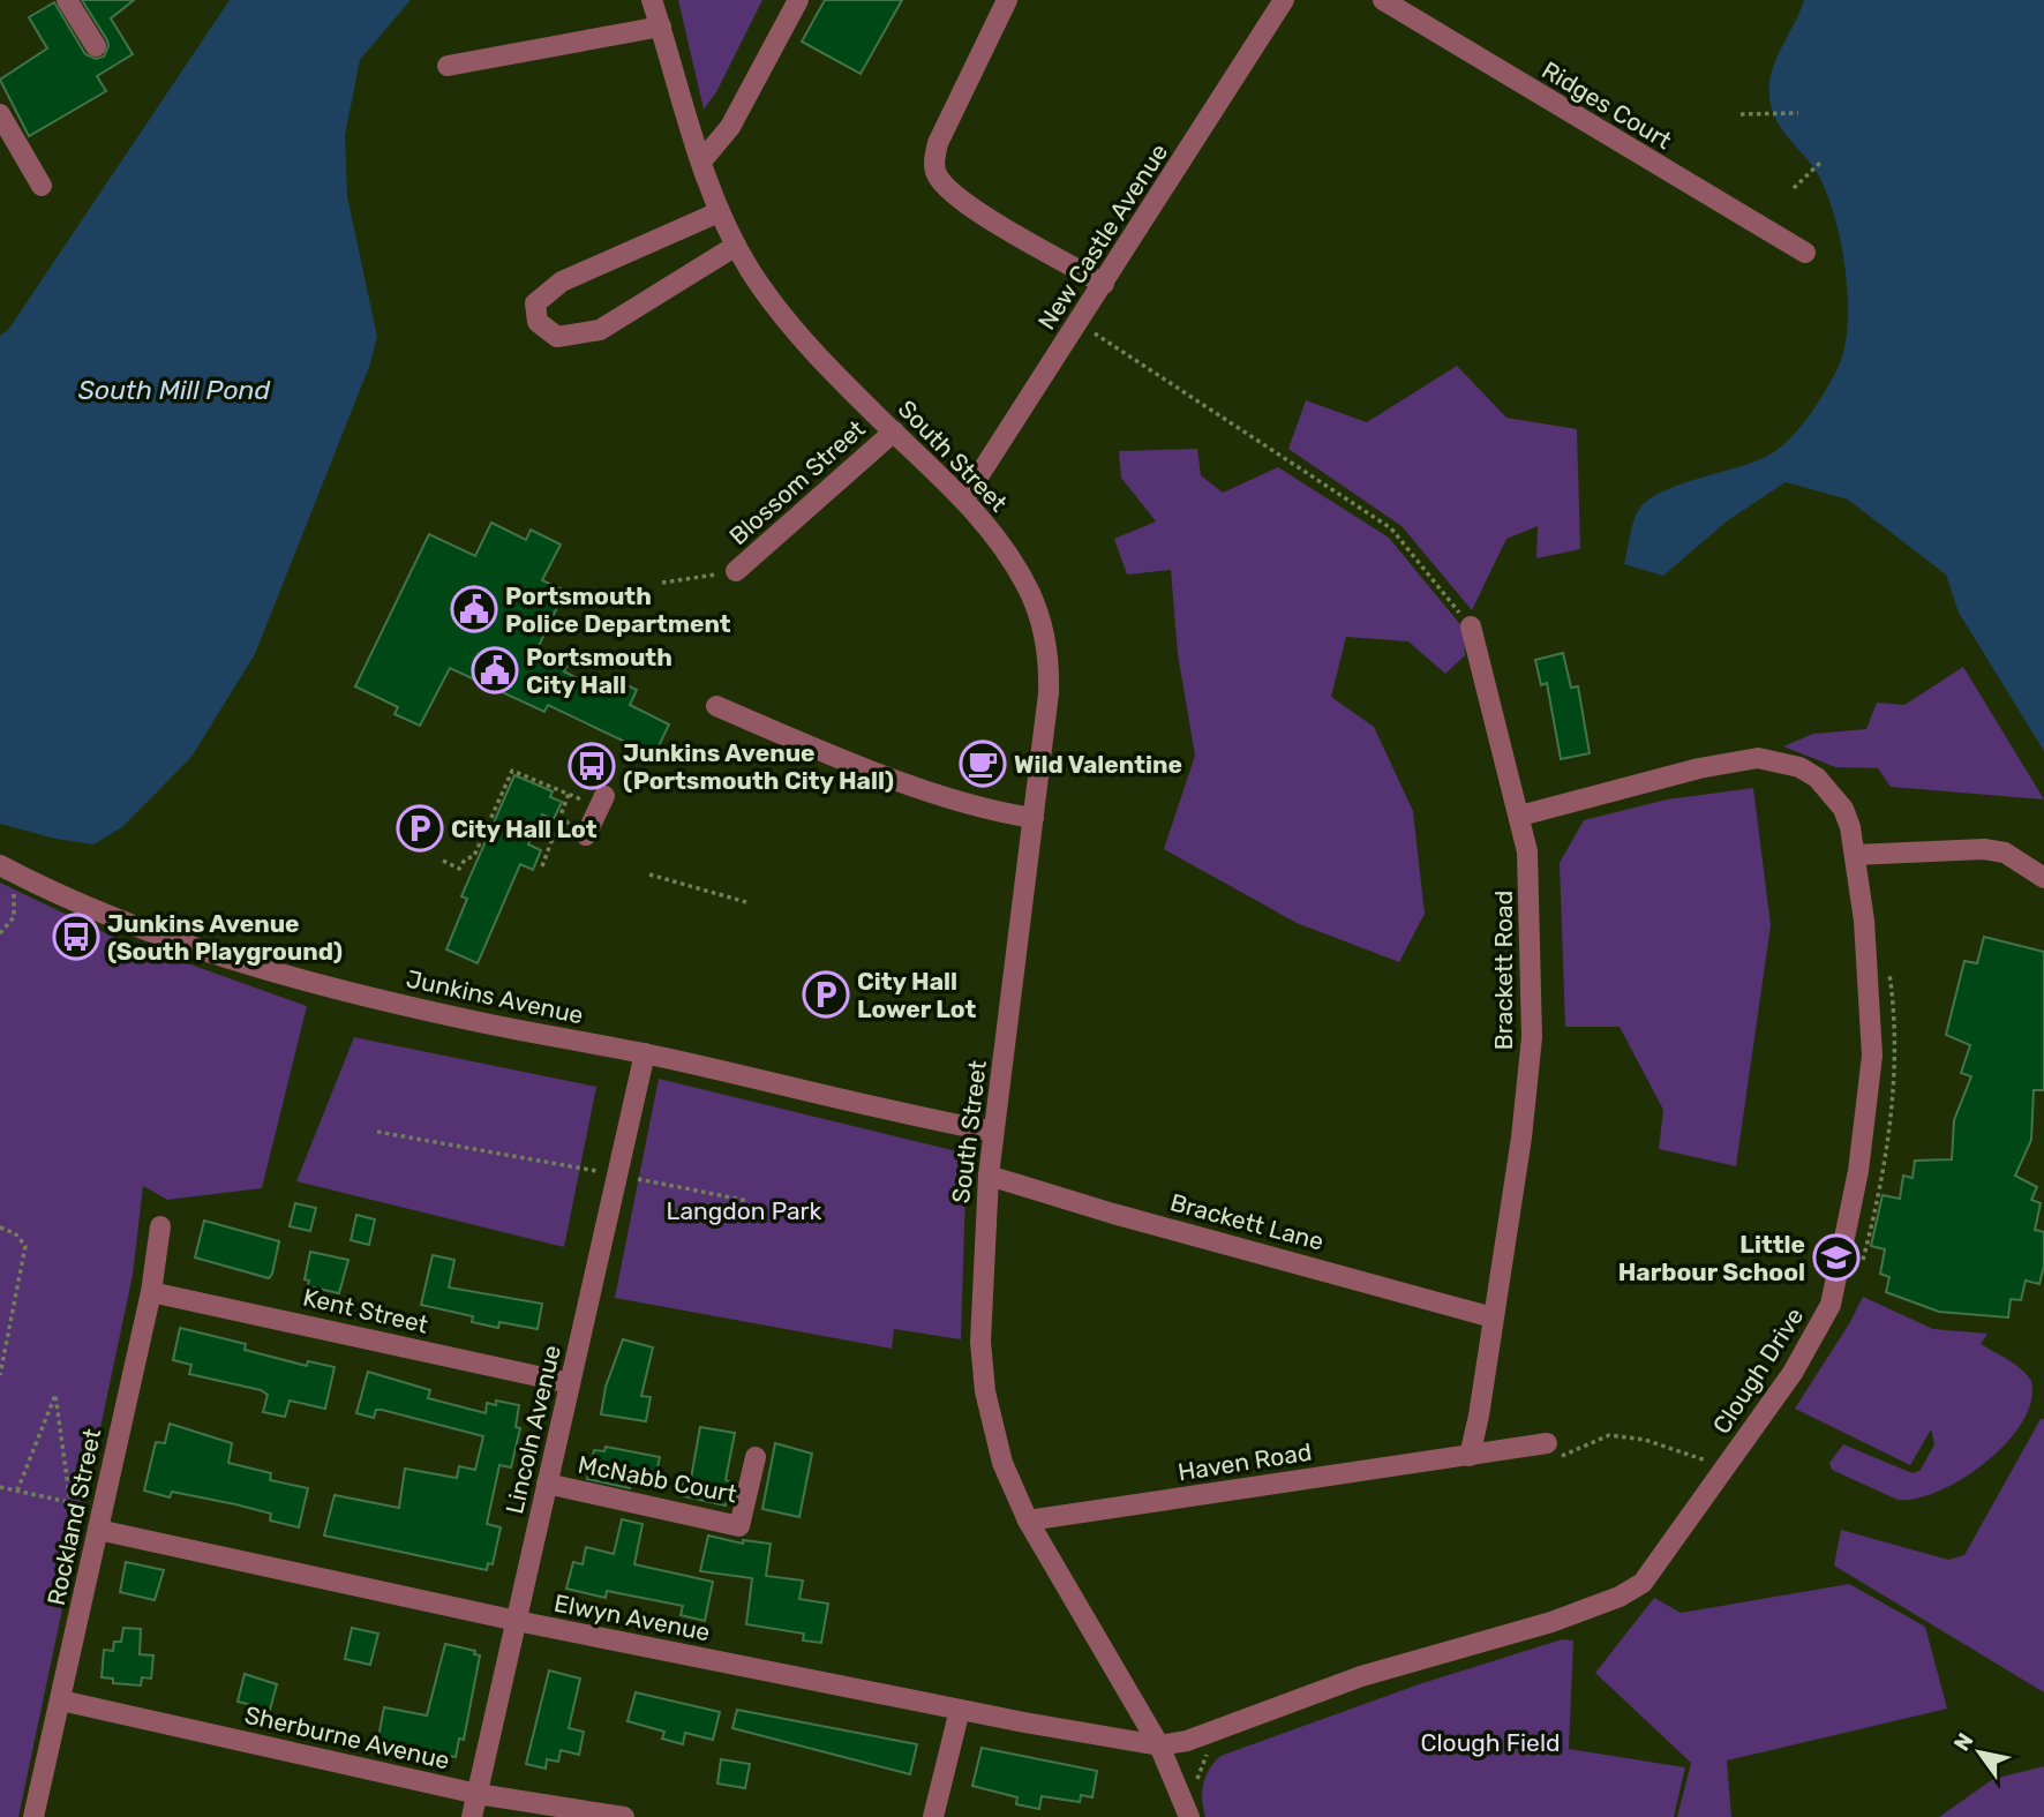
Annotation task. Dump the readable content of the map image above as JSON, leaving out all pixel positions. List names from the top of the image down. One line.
{"streets":{"street":["Ridges Court","New Castle Avenue","South Street","Blossom Street","Brackett Road","Junkins Avenue","Brackett Lane","Kent Street","Clough Drive","Lincoln Avenue","Haven Road","McNabb Court","Rockland Street","Elwyn Avenue","Sherburne Avenue"]},"crossings":[["New Castle Avenue","South Street"],["South Street","Blossom Street"],["South Street","Junkins Avenue"],["South Street","Brackett Lane"],["South Street","Clough Drive"],["South Street","Haven Road"],["South Street","Elwyn Avenue"],["Brackett Road","Brackett Lane"],["Brackett Road","Clough Drive"],["Junkins Avenue","Lincoln Avenue"],["Kent Street","Lincoln Avenue"],["Kent Street","Rockland Street"],["Clough Drive","Elwyn Avenue"],["Lincoln Avenue","McNabb Court"],["Lincoln Avenue","Elwyn Avenue"],["Lincoln Avenue","Sherburne Avenue"],["Rockland Street","Elwyn Avenue"],["Rockland Street","Sherburne Avenue"]],"water":["South Mill Pond"],"parks":["Langdon Park","Clough Field"],"places":{"public building":["Portsmouth Police Department","Portsmouth City Hall"],"cafe":["Wild Valentine"],"bus stop":["Junkins Avenue (Portsmouth City Hall)","Junkins Avenue (South Playground)"],"parking":["City Hall Lot","City Hall Lower Lot"],"school or university":["Little Harbour School"]},"north":"top left"}
